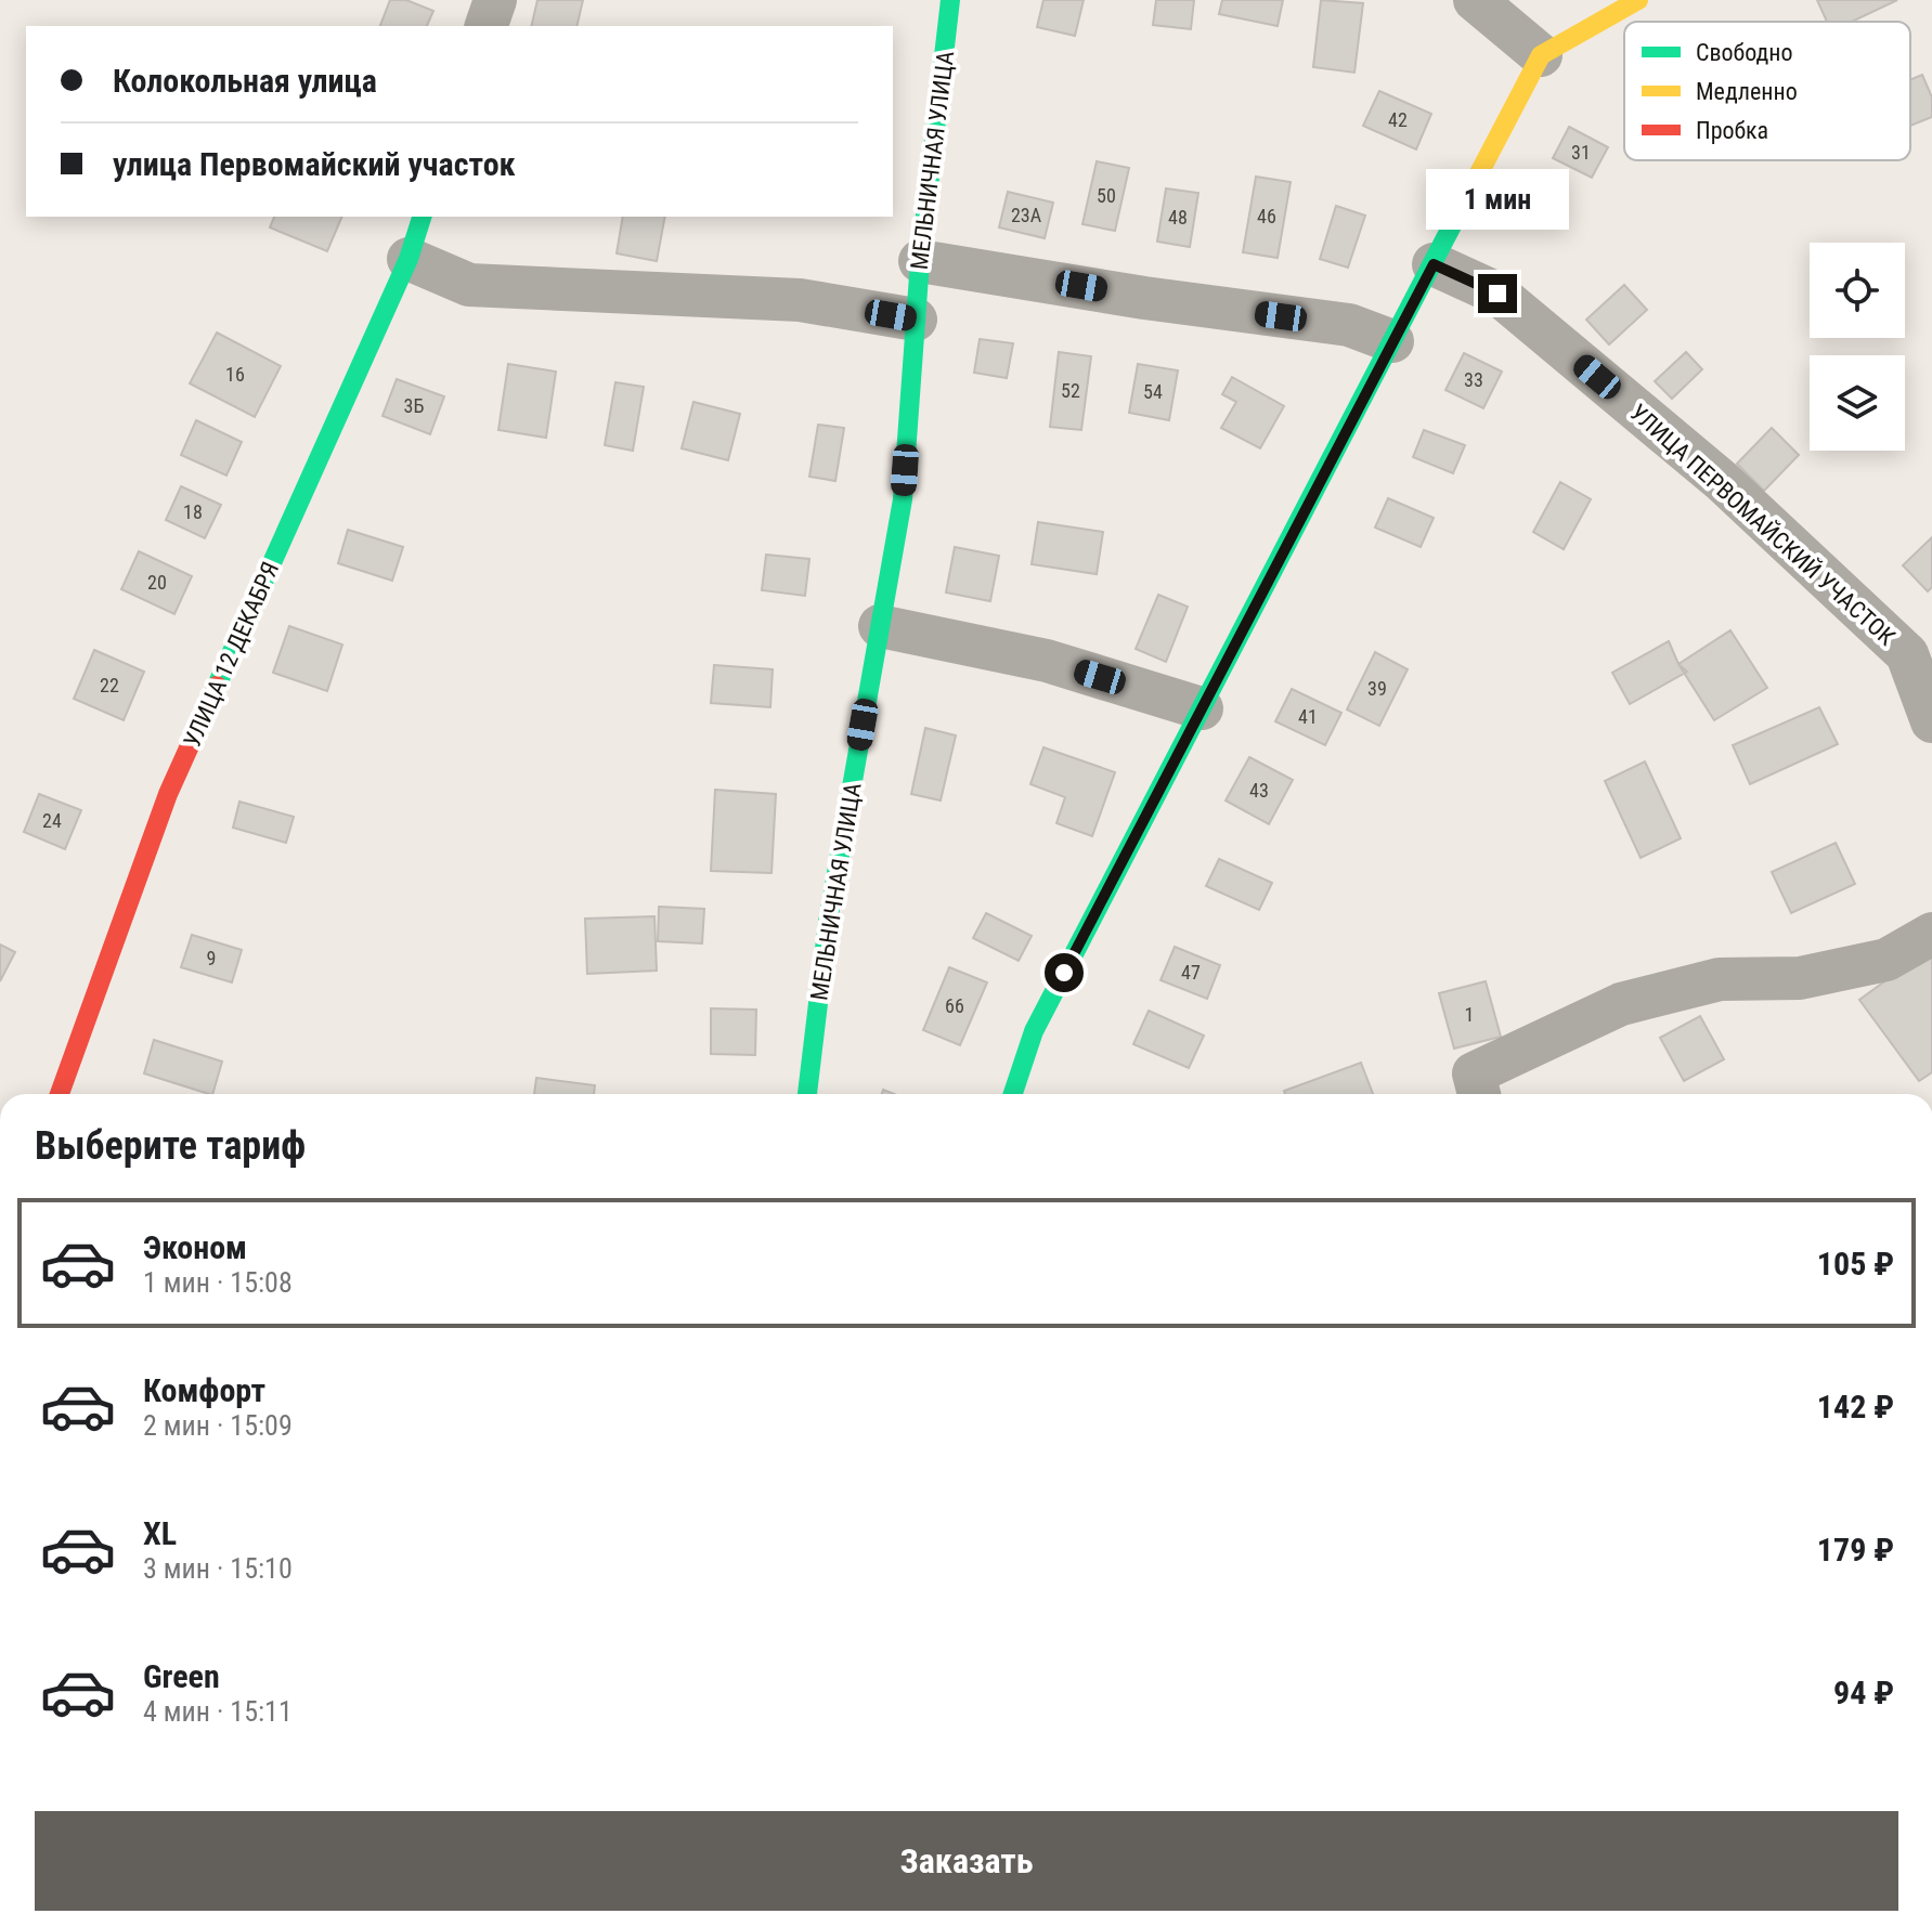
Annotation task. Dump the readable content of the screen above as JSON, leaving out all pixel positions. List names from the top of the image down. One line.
{"streets":{"street":["МЕЛЬНИЧНАЯ УЛИЦА","УЛИЦА ПЕРВОМАЙСКИЙ УЧАСТОК","УЛИЦА 12 ДЕКАБРЯ"]},"house_numbers":["42","31","50","23А","46","48","16","33","52","54","3Б","18","20","22","39","41","43","24","9","47","66","1"],"legend":["Свободно","Медленно","Пробка"],"page":{"banner":["Колокольная улица","улица Первомайский участок"],"bubble":"1 мин","heading":"Выберите тариф","list":[{"name":"Эконом","note":"1 мин · 15:08","value":"105 ₽"},{"name":"Комфорт","note":"2 мин · 15:09","value":"142 ₽"},{"name":"XL","note":"3 мин · 15:10","value":"179 ₽"},{"name":"Green","note":"4 мин · 15:11","value":"94 ₽"}],"buttons":"Заказать"}}
